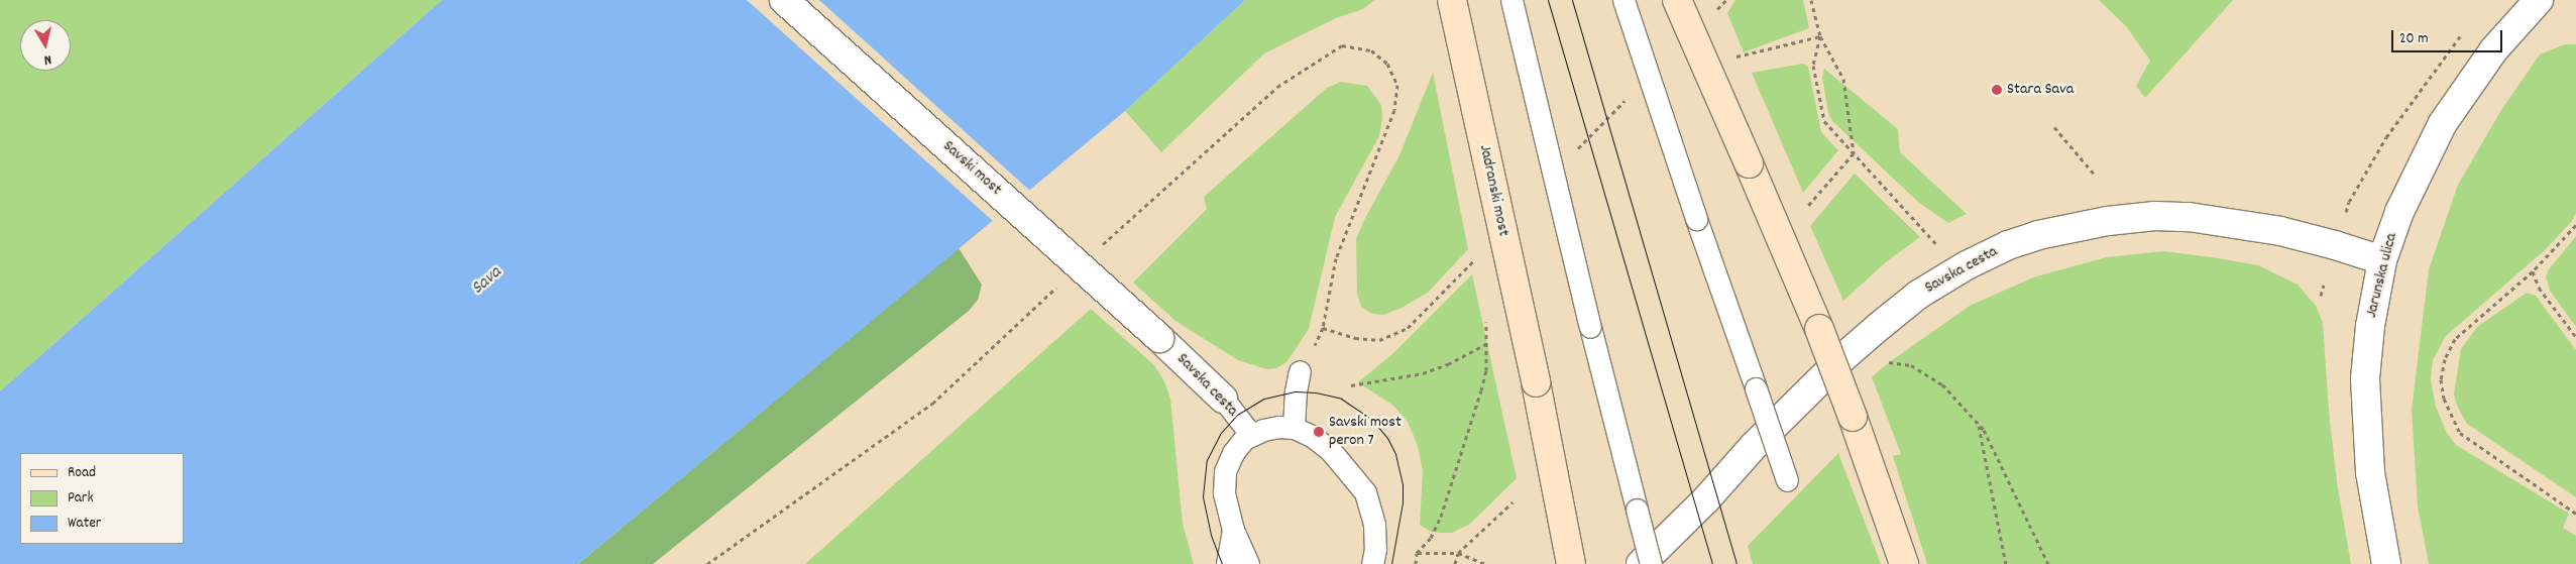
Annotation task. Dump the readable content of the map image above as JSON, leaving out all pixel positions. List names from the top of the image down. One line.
{"streets":{"main road":["Jadranski most"],"street":["Savski most","Savska cesta","Jarunska ulica"]},"crossings":[["Savski most","Savska cesta"],["Savska cesta","Jarunska ulica"]],"water":["Sava"],"places":["Stara Sava","Savski most peron 7"],"legend":["Road","Park","Water"],"scale_bar":"20 m","north":"bottom"}
